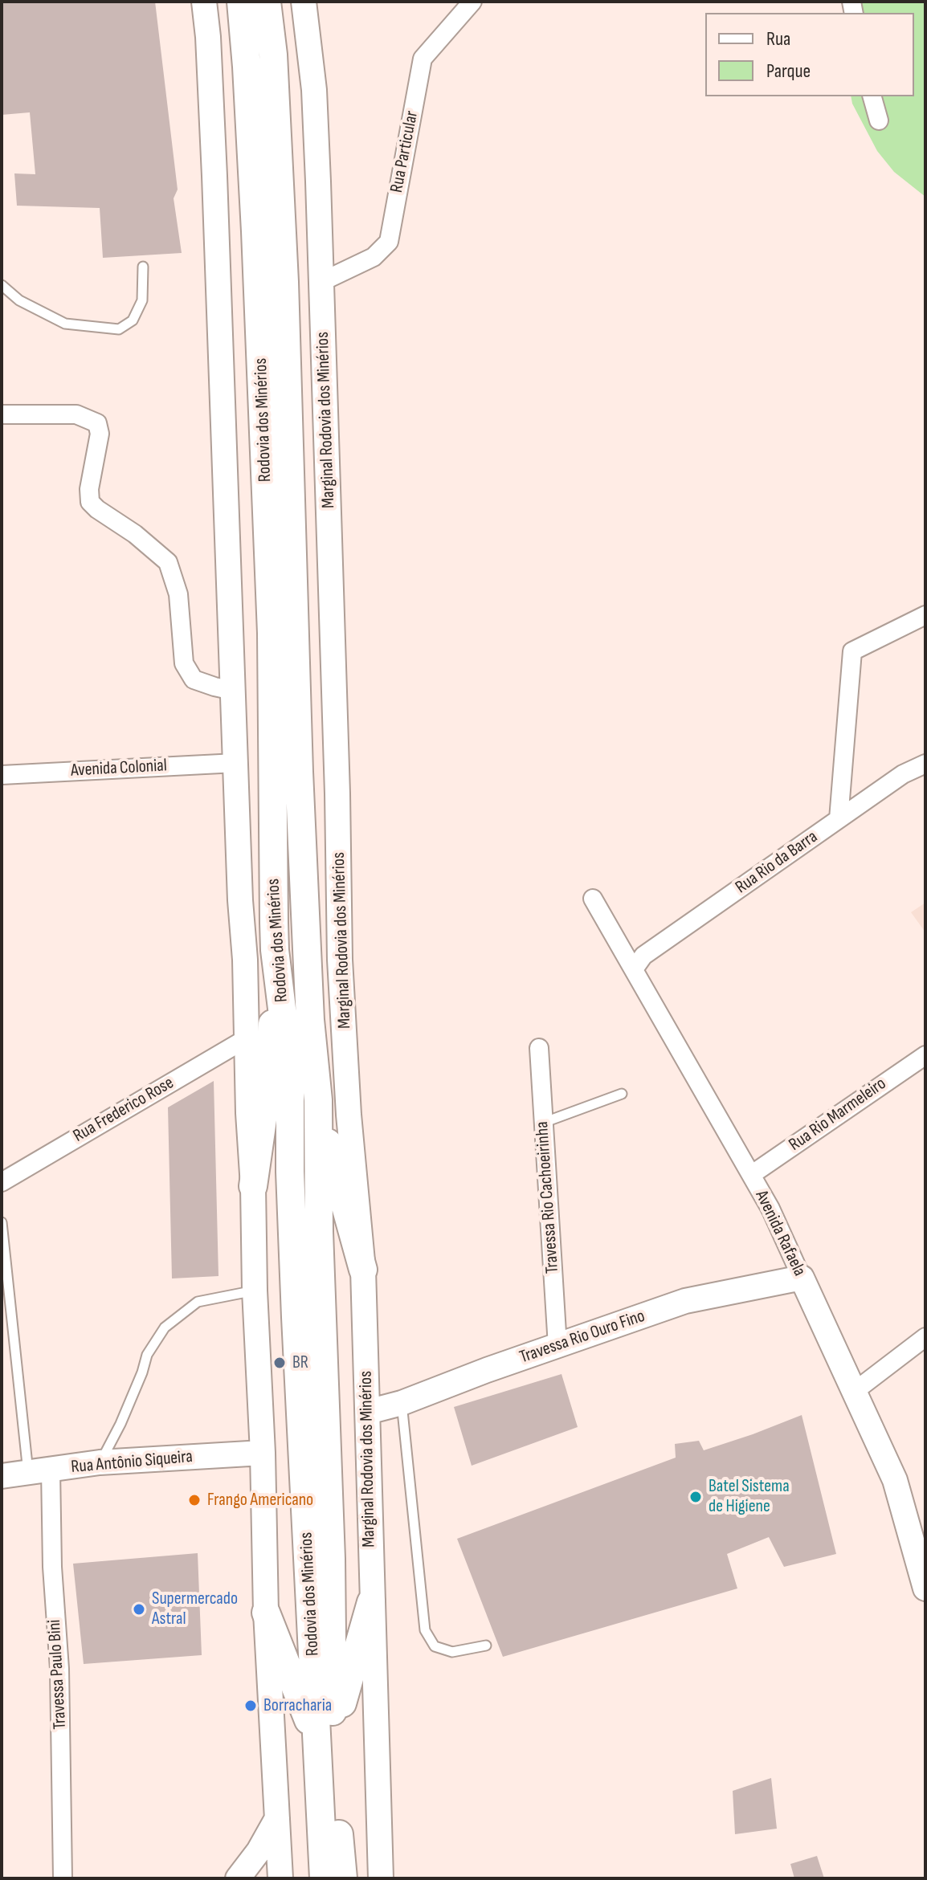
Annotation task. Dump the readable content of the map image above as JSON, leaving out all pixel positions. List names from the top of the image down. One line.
{"streets":{"main road":["Rodovia dos Minérios","Marginal Rodovia dos Minérios","Avenida Rafaela","Travessa Rio Ouro Fino","Rua Antônio Siqueira"],"street":["Rua Particular","Avenida Colonial","Rua Rio da Barra","Rua Frederico Rose","Rua Rio Marmeleiro","Travessa Rio Cachoeirinha","Travessa Paulo Bini"]},"crossings":[["Rua Particular","Marginal Rodovia dos Minérios"],["Marginal Rodovia dos Minérios","Travessa Rio Ouro Fino"],["Rua Rio da Barra","Avenida Rafaela"],["Rua Rio Marmeleiro","Avenida Rafaela"],["Travessa Rio Cachoeirinha","Travessa Rio Ouro Fino"],["Avenida Rafaela","Travessa Rio Ouro Fino"],["Rua Antônio Siqueira","Travessa Paulo Bini"]],"places":["BR","Batel Sistema de Higiene","Frango Americano","Supermercado Astral","Borracharia"],"legend":["Rua","Parque"]}
